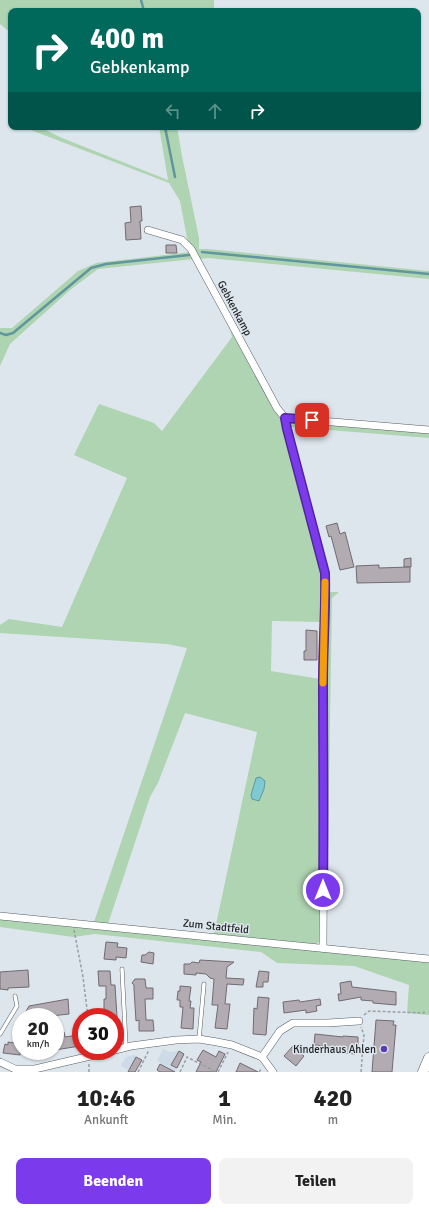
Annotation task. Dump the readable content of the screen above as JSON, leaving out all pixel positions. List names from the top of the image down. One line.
{"streets":{"street":["Gebkenkamp","Zum Stadtfeld"]},"crossings":[["Gebkenkamp","Zum Stadtfeld"]],"places":["Kinderhaus Ahlen"],"page":{"turn":["400 m","Gebkenkamp"],"speed":"20 km/h","limit":"30","eta":["10:46","Ankunft","1","Min.","420","m"],"buttons":["Beenden","Teilen"]}}
